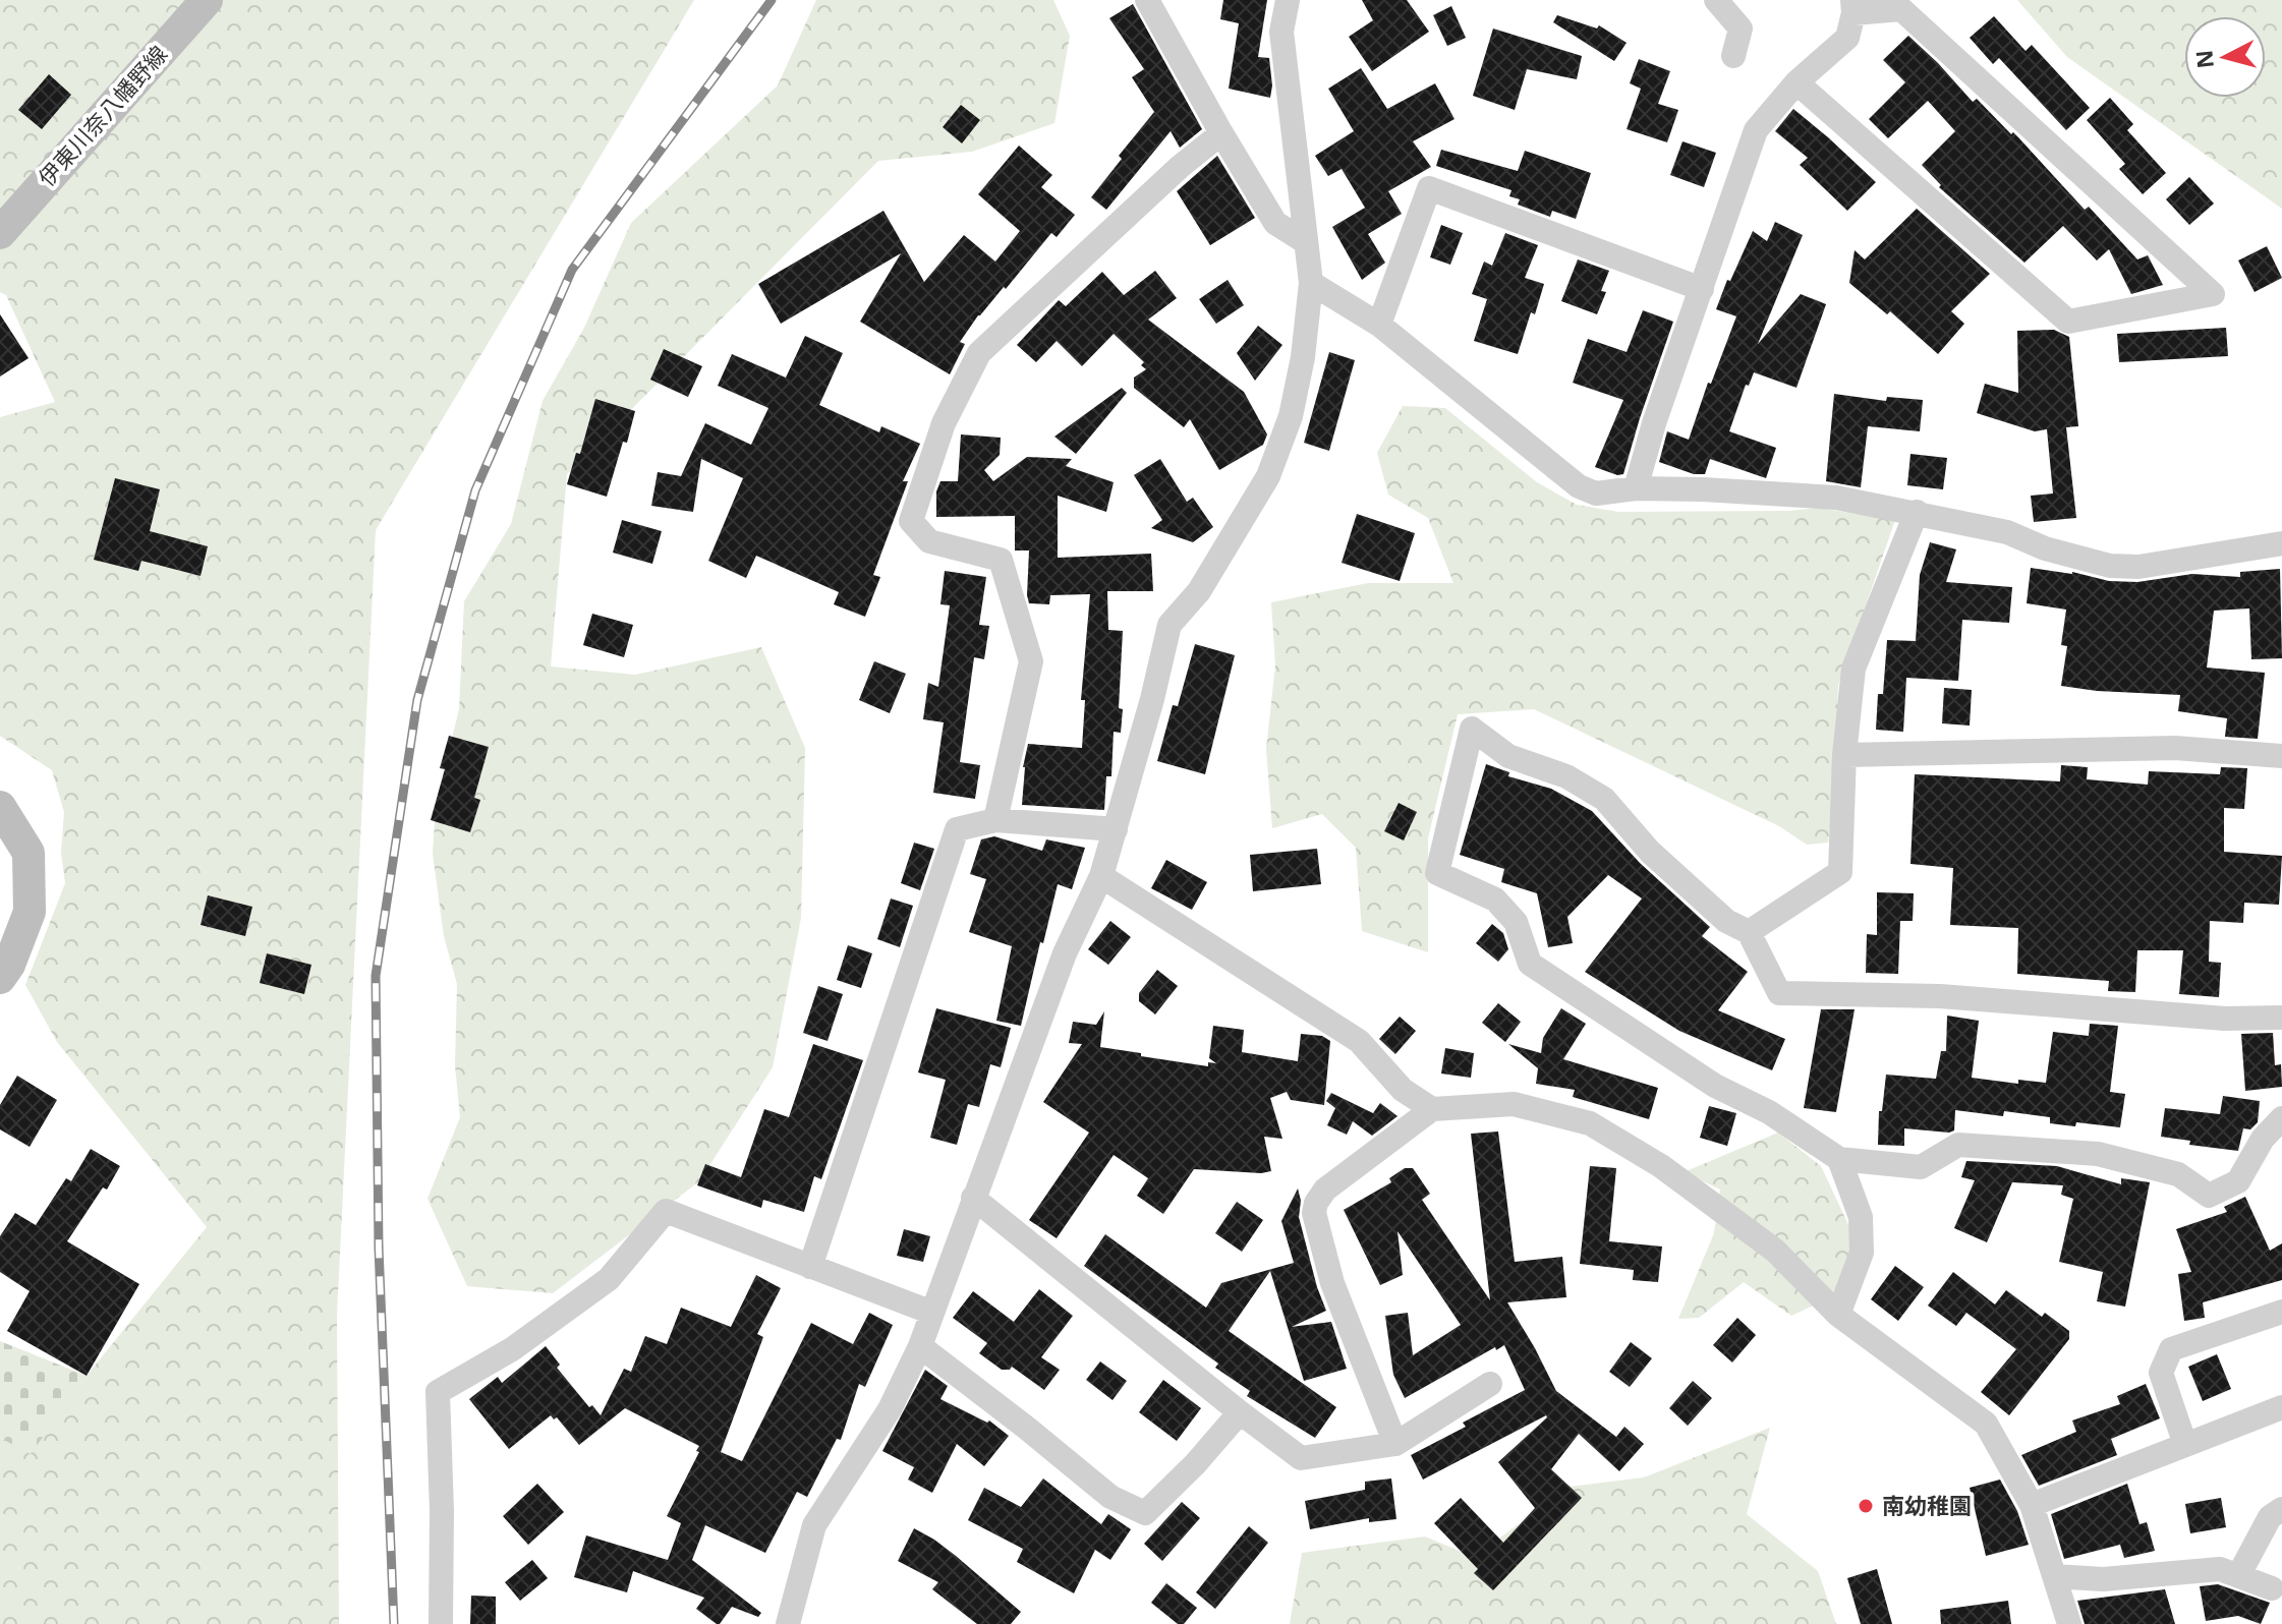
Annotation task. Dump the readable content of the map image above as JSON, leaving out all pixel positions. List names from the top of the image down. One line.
{"streets":{"main road":["伊東川奈八幡野線"]},"places":["南幼稚園"],"north":"left"}
